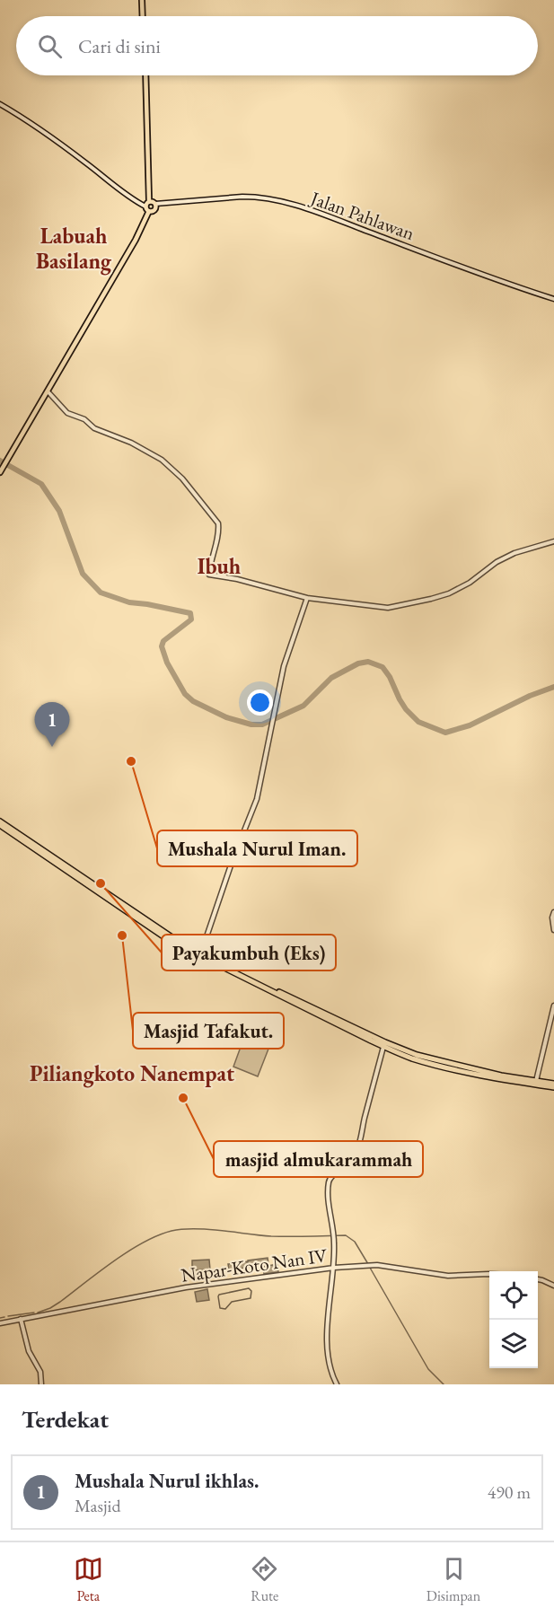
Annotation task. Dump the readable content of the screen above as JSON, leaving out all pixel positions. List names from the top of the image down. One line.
{"streets":{"street":["Jalan Pahlawan","Napar-Koto Nan IV"]},"districts":["Labuah Basilang","Ibuh","Piliangkoto Nanempat"],"places":["Mushala Nurul Iman.","Payakumbuh (Eks)","Masjid Tafakut.","masjid almukarammah"],"page":{"search":"Cari di sini","pins":"1","heading":"Terdekat","list":[{"mark":"1","name":"Mushala Nurul ikhlas.","note":"Masjid","value":"490 m"}],"nav":["Peta","Rute","Disimpan"]}}
